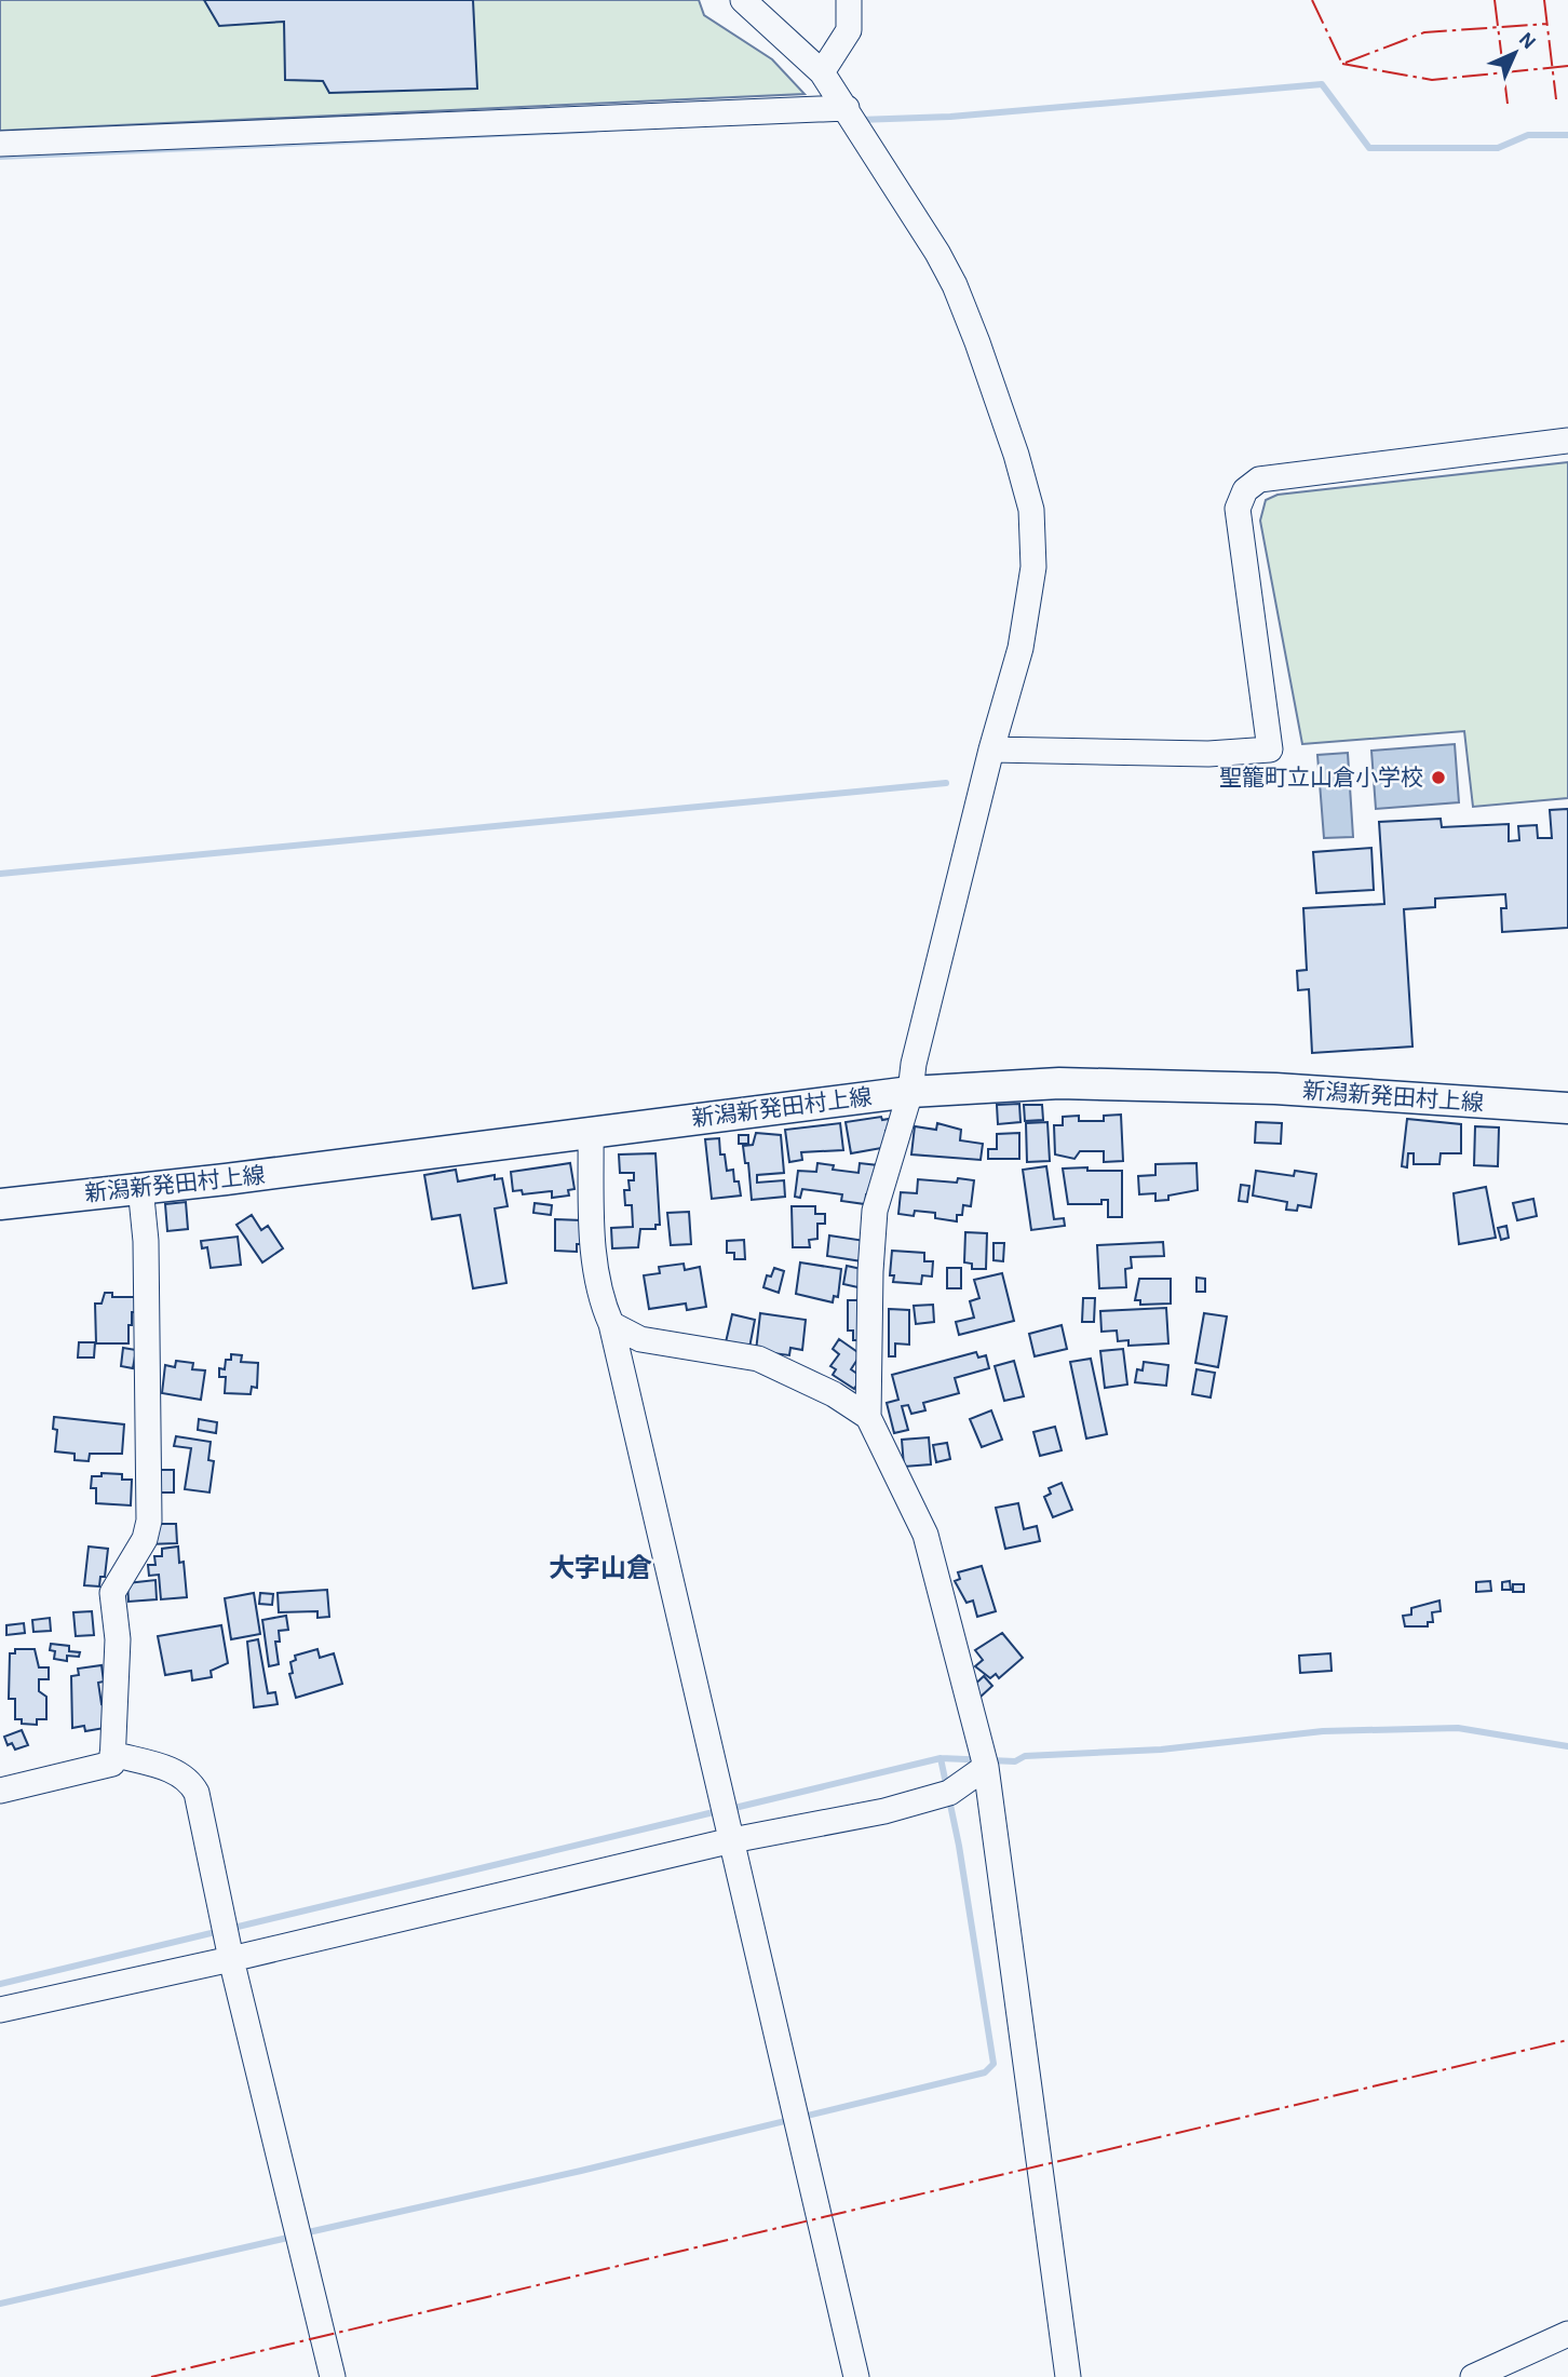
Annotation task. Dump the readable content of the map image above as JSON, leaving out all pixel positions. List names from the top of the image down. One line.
{"streets":{"main road":["新潟新発田村上線"]},"districts":["大字山倉"],"places":["聖籠町立山倉小学校"],"north":"top right"}
